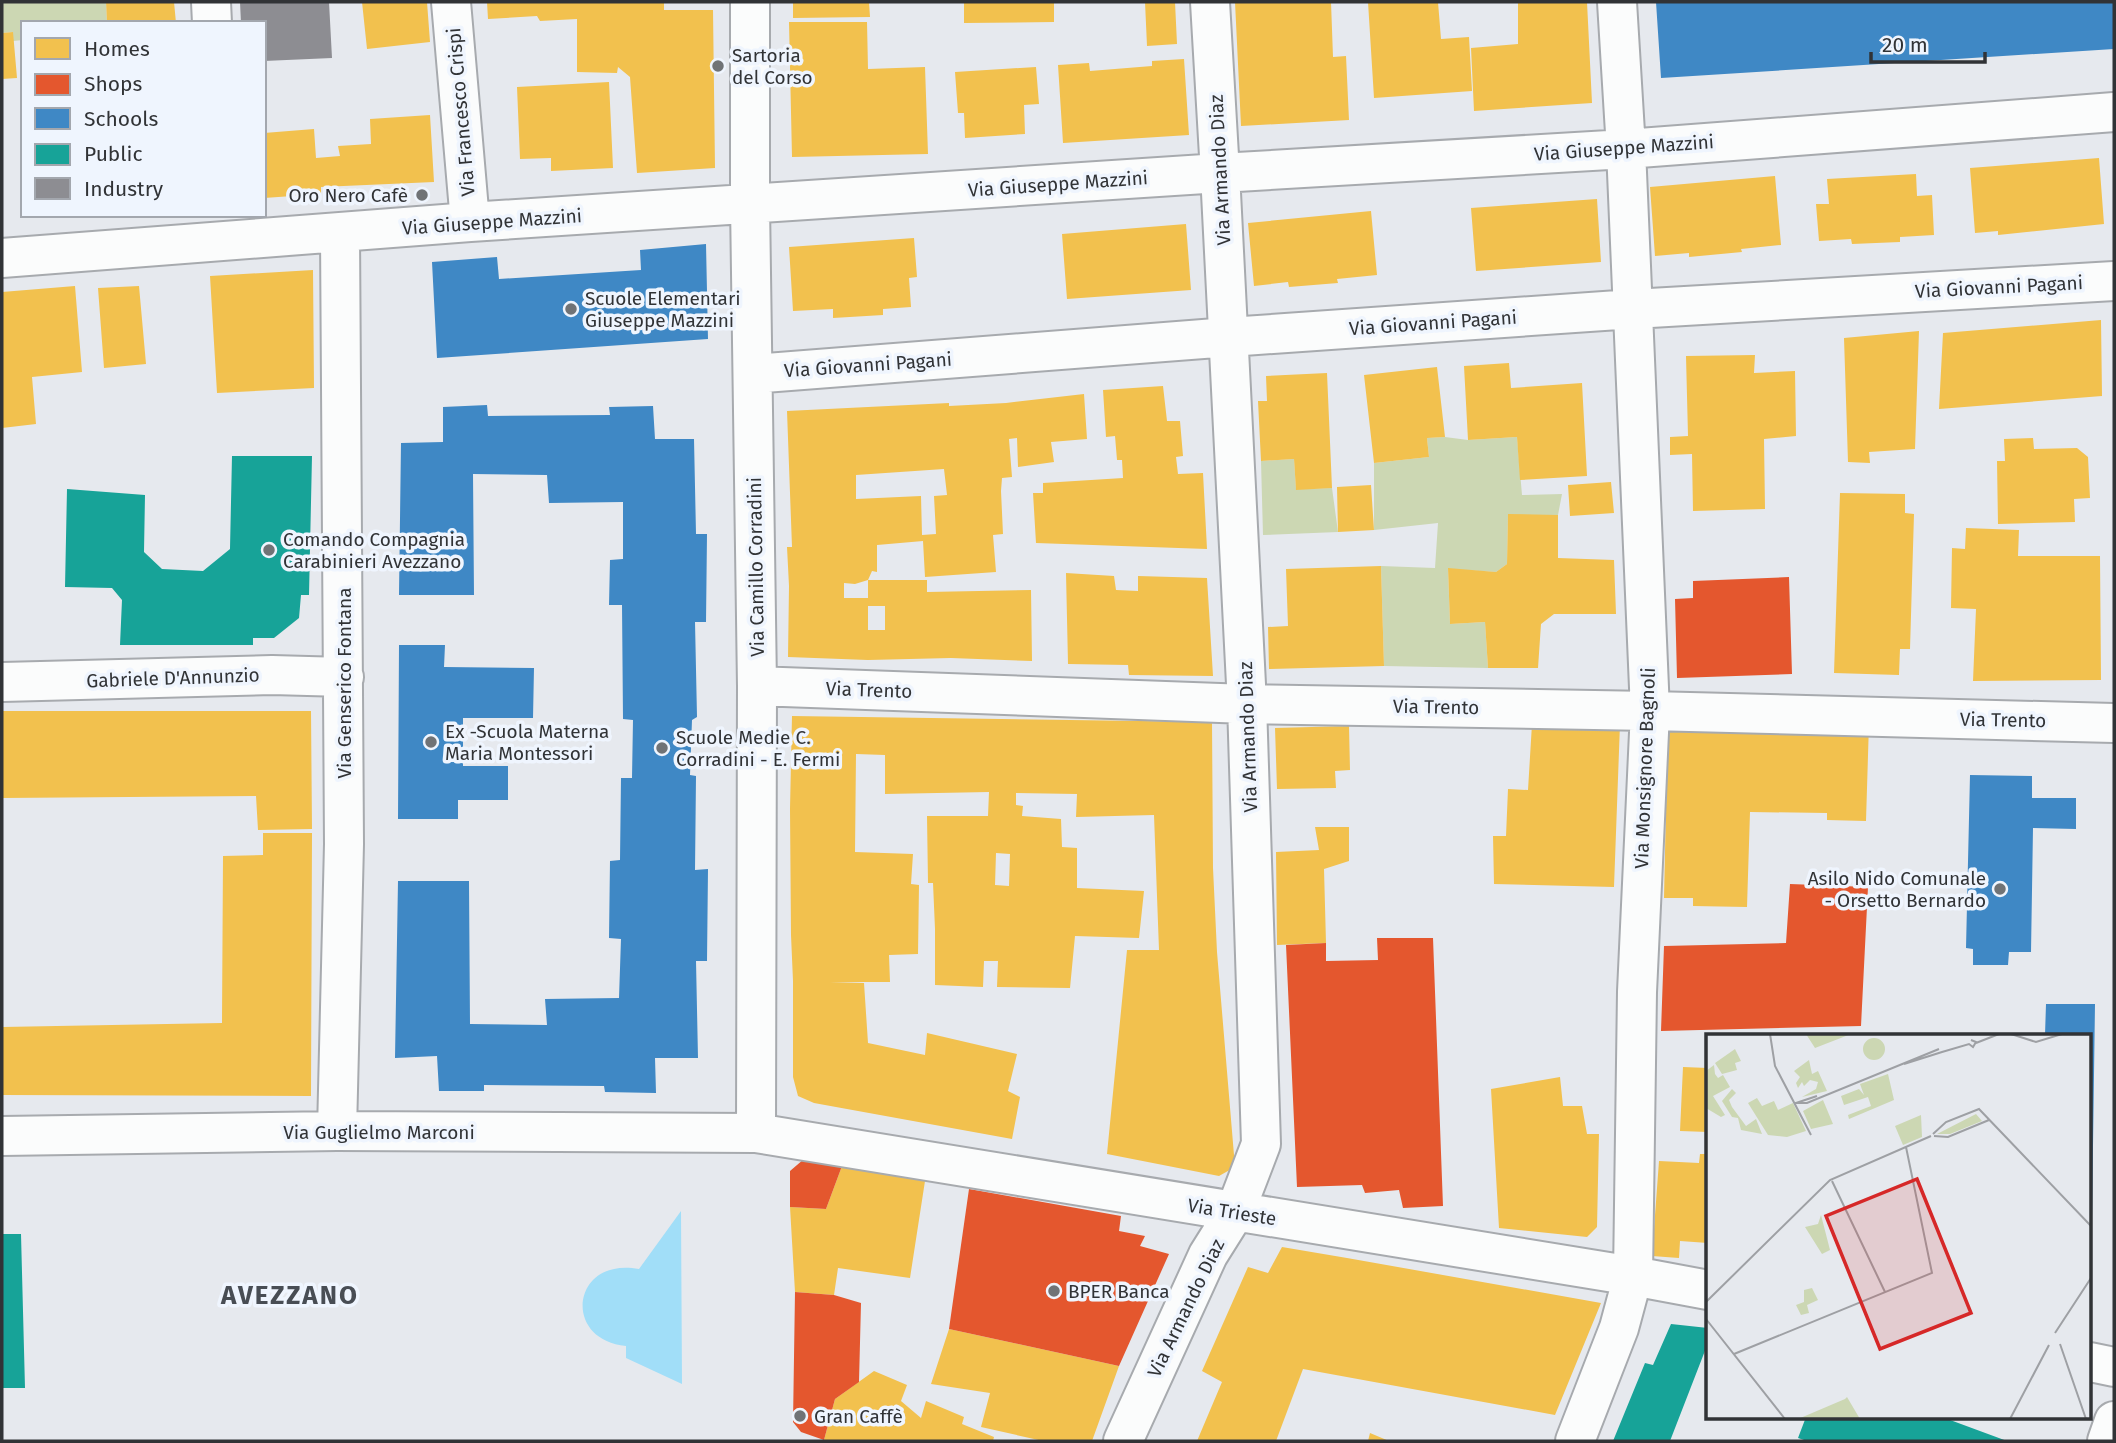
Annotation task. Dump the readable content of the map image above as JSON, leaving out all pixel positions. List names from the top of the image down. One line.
{"streets":{"street":["Via Francesco Crispi","Via Giuseppe Mazzini","Via Armando Diaz","Via Giovanni Pagani","Via Camillo Corradini","Gabriele D'Annunzio","Via Genserico Fontana","Via Trento","Via Monsignore Bagnoli","Via Guglielmo Marconi","Via Trieste"]},"crossings":[["Via Francesco Crispi","Via Giuseppe Mazzini"],["Via Giuseppe Mazzini","Via Armando Diaz"],["Via Giuseppe Mazzini","Via Camillo Corradini"],["Via Giuseppe Mazzini","Via Genserico Fontana"],["Via Giuseppe Mazzini","Via Monsignore Bagnoli"],["Via Armando Diaz","Via Giovanni Pagani"],["Via Armando Diaz","Via Trento"],["Via Armando Diaz","Via Trieste"],["Via Giovanni Pagani","Via Camillo Corradini"],["Via Giovanni Pagani","Via Monsignore Bagnoli"],["Via Camillo Corradini","Via Trento"],["Via Camillo Corradini","Via Guglielmo Marconi"],["Via Camillo Corradini","Via Trieste"],["Gabriele D'Annunzio","Via Genserico Fontana"],["Via Genserico Fontana","Via Guglielmo Marconi"],["Via Trento","Via Monsignore Bagnoli"],["Via Monsignore Bagnoli","Via Trieste"],["Via Guglielmo Marconi","Via Trieste"]],"districts":["AVEZZANO"],"places":["Sartoria del Corso","Oro Nero Cafè","Scuole Elementari Giuseppe Mazzini","Comando Compagnia Carabinieri Avezzano","Ex -Scuola Materna Maria Montessori","Scuole Medie C. Corradini - E. Fermi","Asilo Nido Comunale - Orsetto Bernardo","BPER Banca","Gran Caffè"],"legend":["Homes","Shops","Schools","Public","Industry"],"scale_bar":"20 m"}
